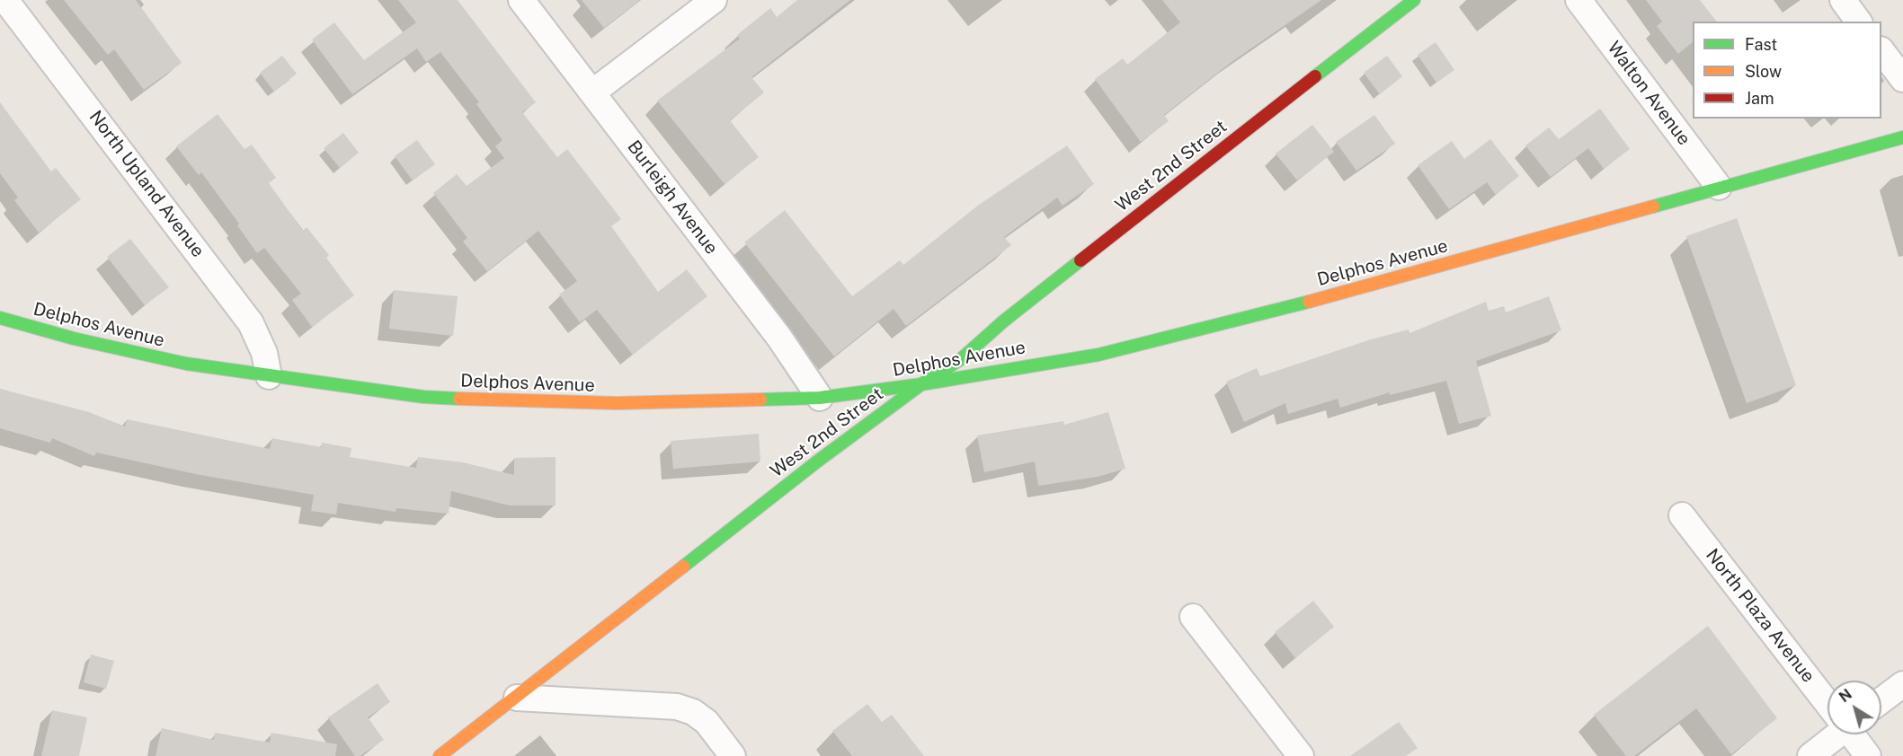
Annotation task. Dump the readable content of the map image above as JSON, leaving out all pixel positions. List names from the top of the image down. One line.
{"streets":{"street":["Walton Avenue","West 2nd Street","North Upland Avenue","Burleigh Avenue","Delphos Avenue","North Plaza Avenue"]},"crossings":[["Walton Avenue","Delphos Avenue"],["West 2nd Street","Delphos Avenue"],["North Upland Avenue","Delphos Avenue"],["Burleigh Avenue","Delphos Avenue"]],"legend":["Fast","Slow","Jam"],"north":"top left"}
